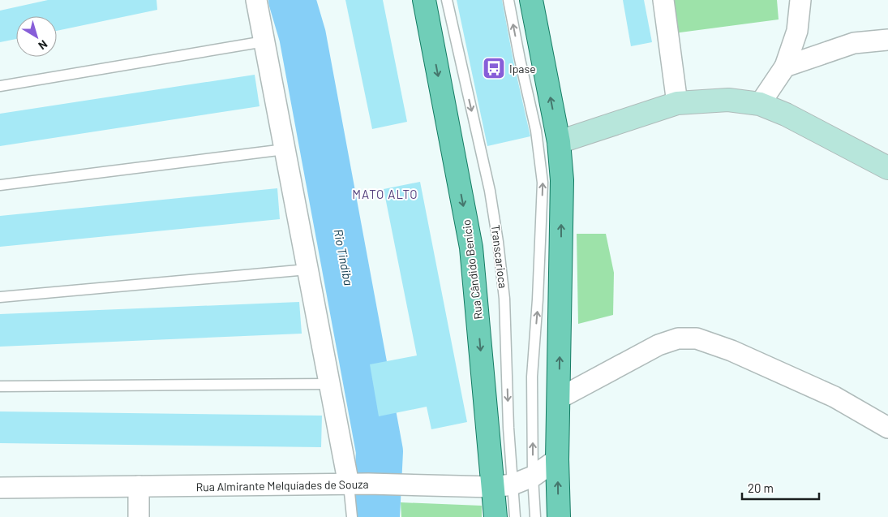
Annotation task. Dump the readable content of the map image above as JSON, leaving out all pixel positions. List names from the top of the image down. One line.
{"streets":{"main road":["Rua Cândido Benício"],"street":["Rua Almirante Melquíades de Souza"],"lane":["Transcarioca"]},"crossings":[["Transcarioca","Rua Cândido Benício"],["Transcarioca","Rua Almirante Melquíades de Souza"],["Rua Cândido Benício","Rua Almirante Melquíades de Souza"]],"districts":["MATO ALTO"],"water":["Rio Tindiba"],"places":{"bus stop":["Ipase"]},"scale_bar":"20 m","north":"bottom right"}
